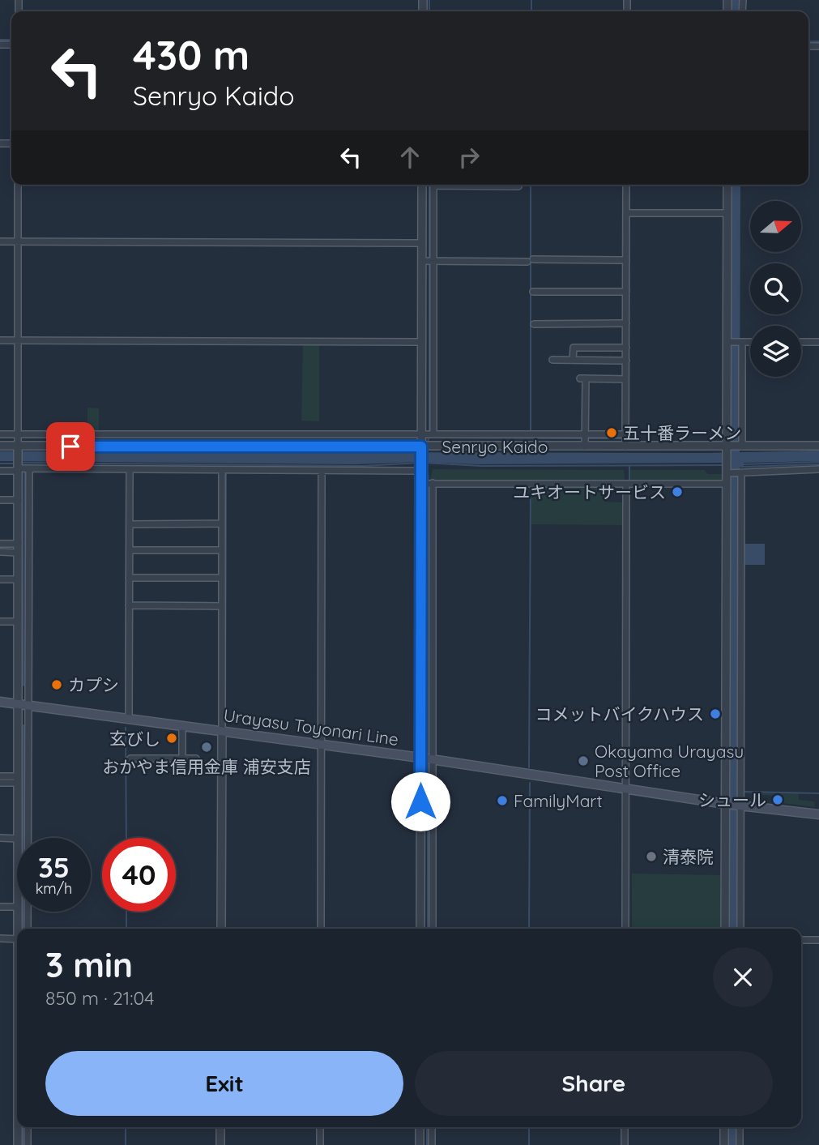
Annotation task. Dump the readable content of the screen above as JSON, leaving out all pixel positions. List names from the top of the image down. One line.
{"streets":{"main road":["Urayasu Toyonari Line"],"street":["Senryo Kaido"]},"places":["五十番ラーメン","ユキオートサービス","カプシ","コメットバイクハウス","玄びし","おかやま信用金庫 浦安支店","Okayama Urayasu Post Office","シュール","FamilyMart","清泰院"],"north":"right","page":{"turn":["430 m","Senryo Kaido"],"speed":"35 km/h","limit":"40","heading":["3 min","850 m · 21:04"],"buttons":["Exit","Share"]}}
